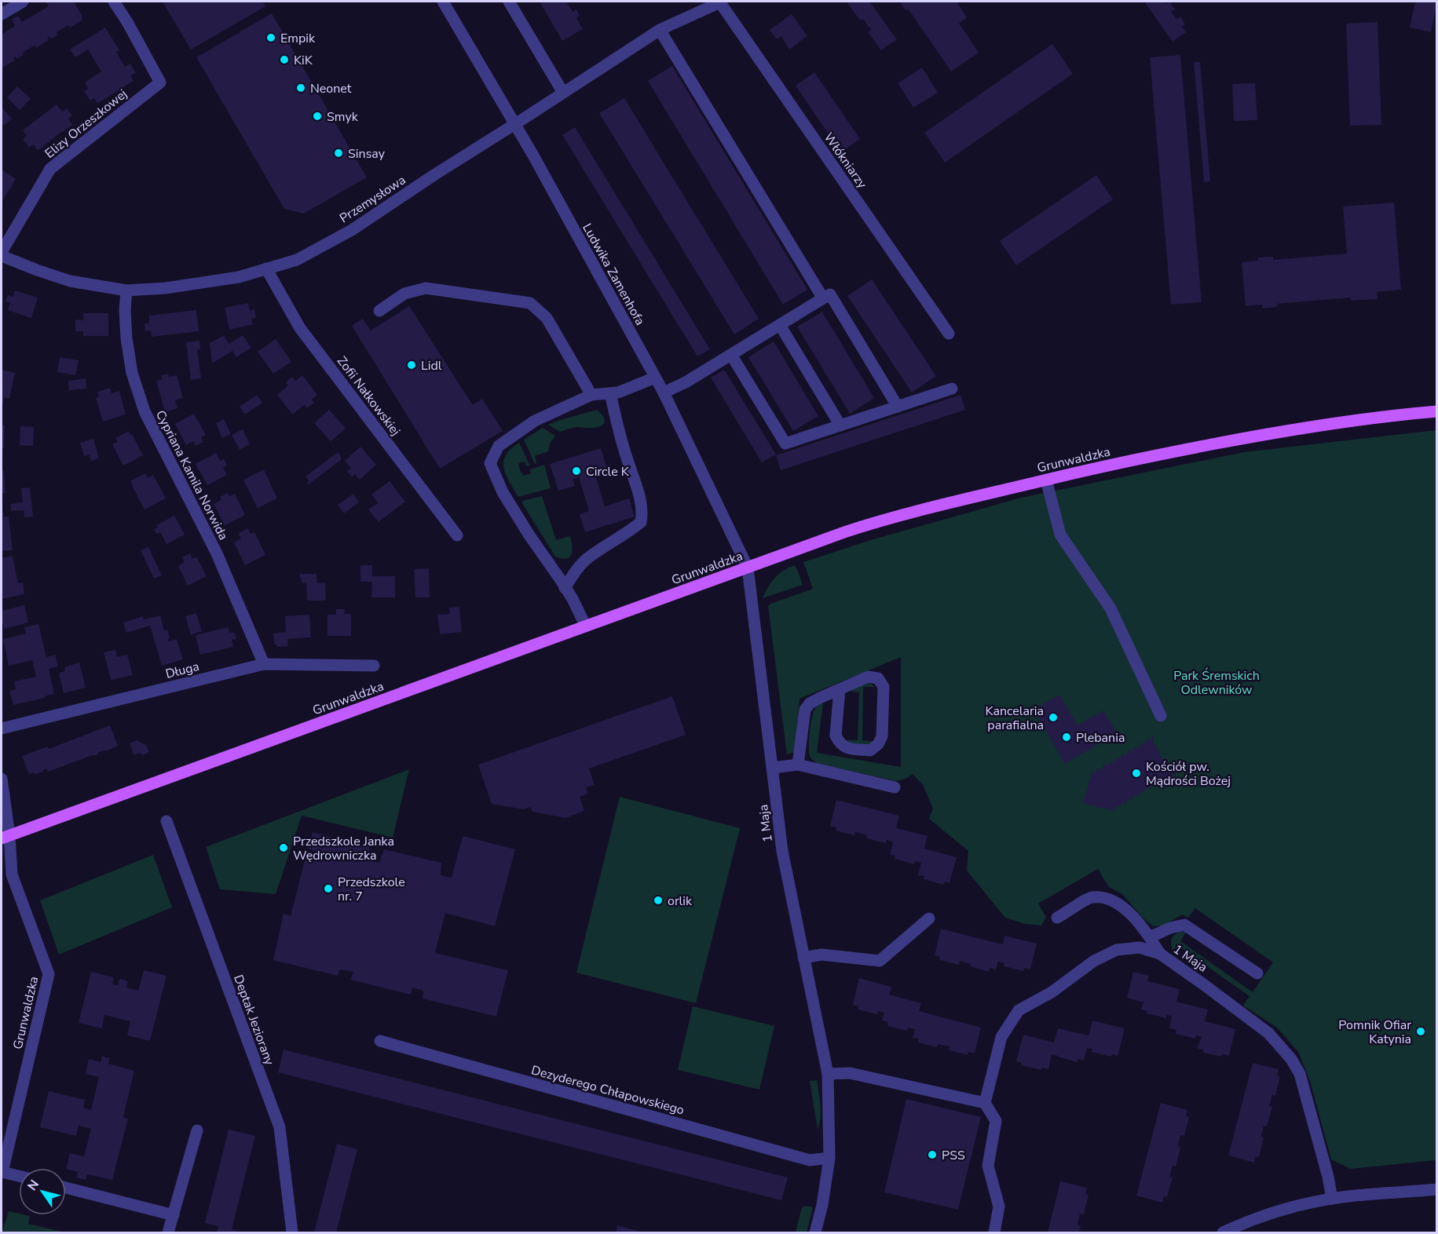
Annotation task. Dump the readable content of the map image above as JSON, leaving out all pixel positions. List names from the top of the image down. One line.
{"streets":{"main road":["Grunwaldzka"],"street":["Elizy Orzeszkowej","Włókniarzy","Przemysłowa","Ludwika Zamenhofa","Zofii Nałkowskiej","Cypriana Kamila Norwida","Długa","1 Maja","Deptak Jeziorany","Dezyderego Chłapowskiego"]},"crossings":[["Włókniarzy","Przemysłowa"],["Przemysłowa","Ludwika Zamenhofa"],["Przemysłowa","Zofii Nałkowskiej"],["Przemysłowa","Cypriana Kamila Norwida"],["Ludwika Zamenhofa","Grunwaldzka"],["Ludwika Zamenhofa","1 Maja"],["Grunwaldzka","1 Maja"],["Cypriana Kamila Norwida","Długa"],["1 Maja","Dezyderego Chłapowskiego"]],"parks":["Park Śremskich Odlewników"],"places":["Empik","KiK","Neonet","Smyk","Sinsay","Lidl","Circle K","Kancelaria parafialna","Plebania","Kościół pw. Mądrości Bożej","Przedszkole Janka Wędrowniczka","Przedszkole nr. 7","orlik","Pomnik Ofiar Katynia","PSS"],"north":"top left"}
